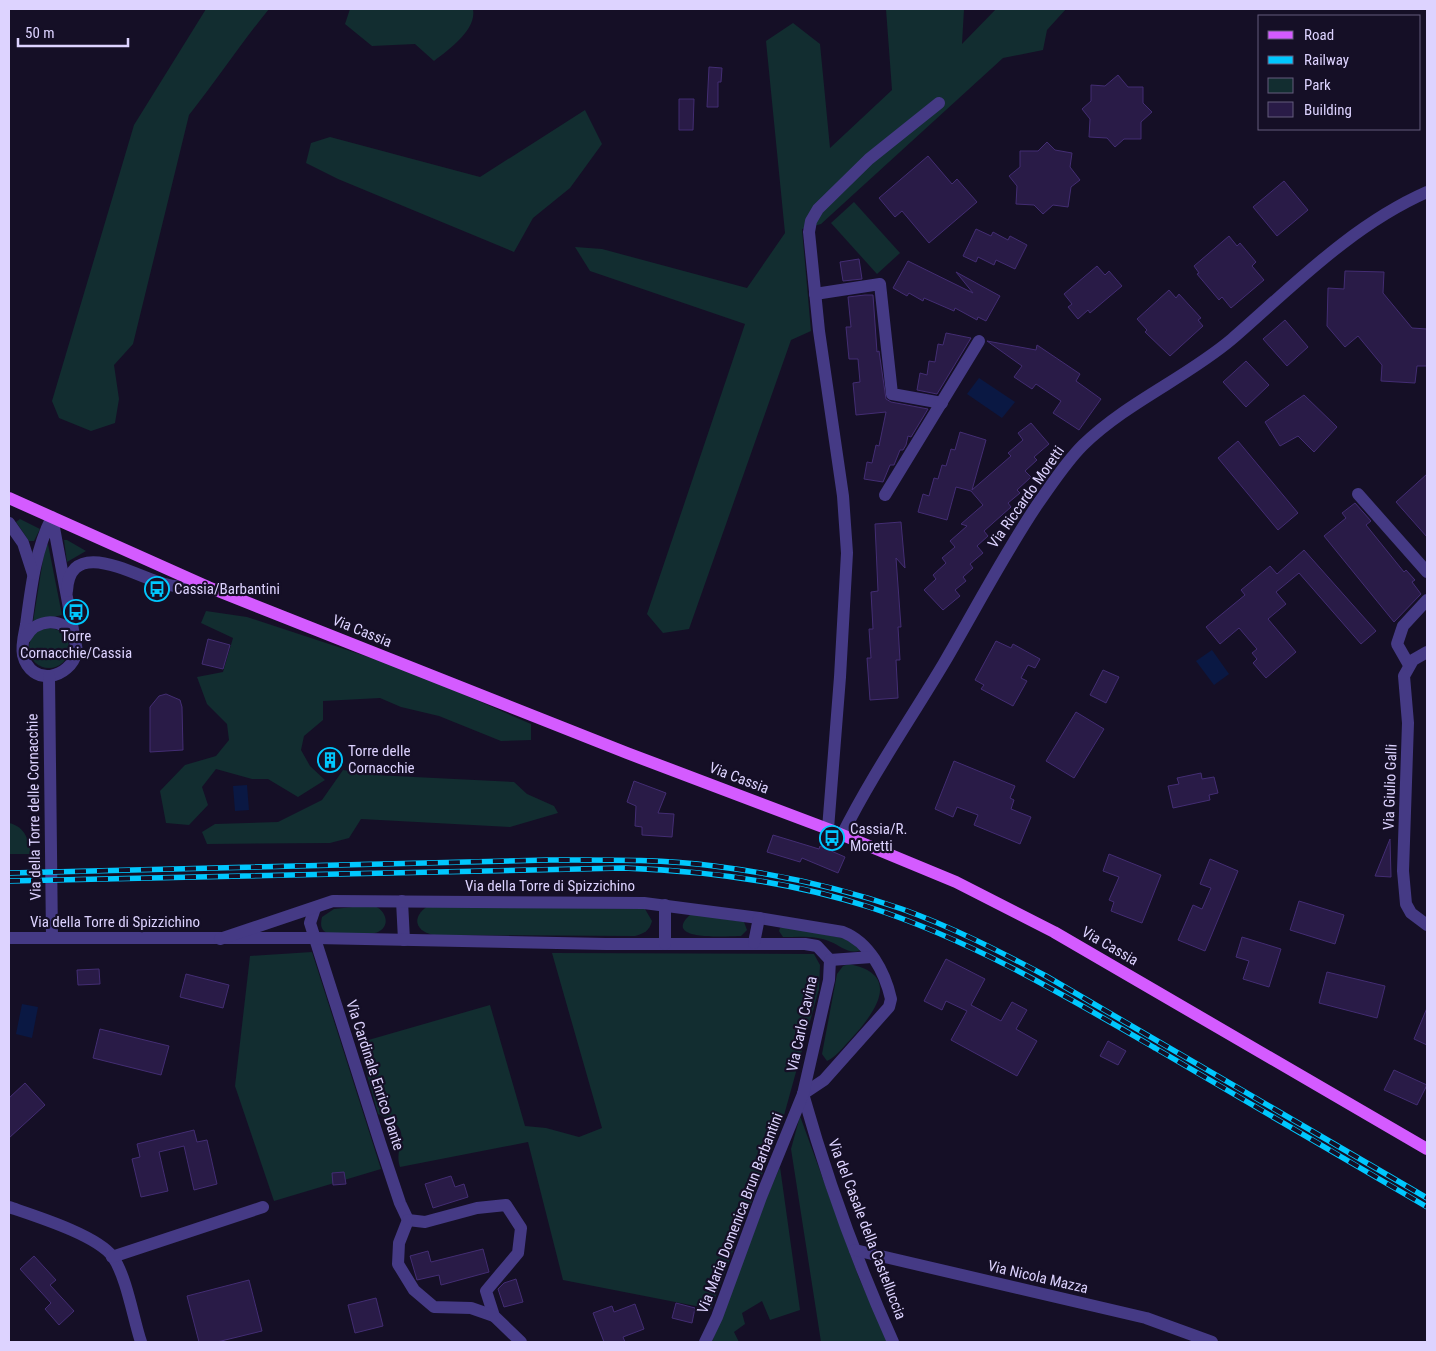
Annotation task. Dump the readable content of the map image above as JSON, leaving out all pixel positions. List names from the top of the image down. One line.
{"streets":{"main road":["Via Cassia"],"street":["Via Riccardo Moretti","Via Giulio Galli","Via della Torre delle Cornacchie","Via della Torre di Spizzichino","Via Carlo Cavina","Via Cardinale Enrico Dante","Via Maria Domenica Brun Barbantini","Via del Casale della Castelluccia","Via Nicola Mazza"]},"crossings":[["Via Riccardo Moretti","Via Cassia"],["Via della Torre delle Cornacchie","Via della Torre di Spizzichino"],["Via della Torre di Spizzichino","Via Carlo Cavina"],["Via della Torre di Spizzichino","Via Cardinale Enrico Dante"],["Via Carlo Cavina","Via Maria Domenica Brun Barbantini"],["Via Carlo Cavina","Via del Casale della Castelluccia"],["Via Maria Domenica Brun Barbantini","Via del Casale della Castelluccia"],["Via del Casale della Castelluccia","Via Nicola Mazza"]],"places":{"bus stop":["Cassia/Barbantini","Torre Cornacchie/Cassia","Cassia/R. Moretti"],"building":["Torre delle Cornacchie"]},"legend":["Road","Railway","Park","Building"],"scale_bar":"50 m"}
